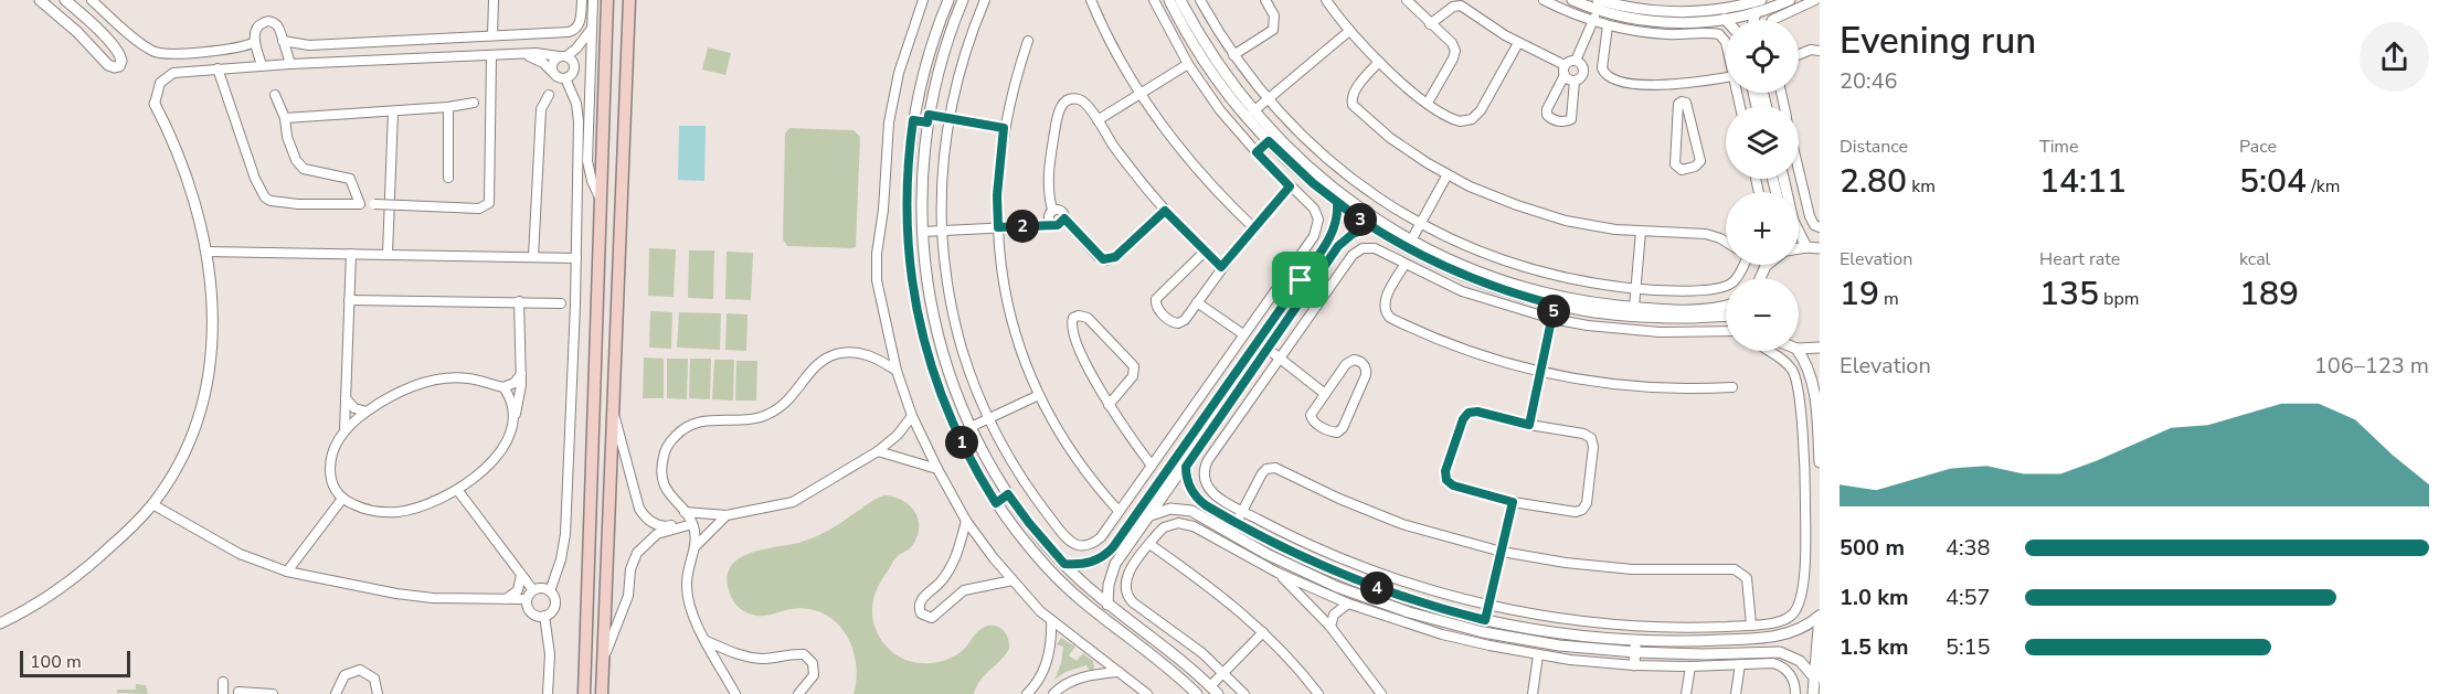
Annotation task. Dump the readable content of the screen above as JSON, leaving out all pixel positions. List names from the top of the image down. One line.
{"scale_bar":"100 m","page":{"heading":["Evening run","20:46"],"map_buttons":["+","−"],"stats":[["Distance","2.80 km"],["Time","14:11"],["Pace","5:04 /km"],["Elevation","19 m"],["Heart rate","135 bpm"],["kcal","189"]],"pins":["3","2","5","1","4"],"chart":["Elevation","106–123 m"],"list":[{"name":"500 m","note":"4:38"},{"name":"1.0 km","note":"4:57"},{"name":"1.5 km","note":"5:15"}],"scale":"100 m"}}
